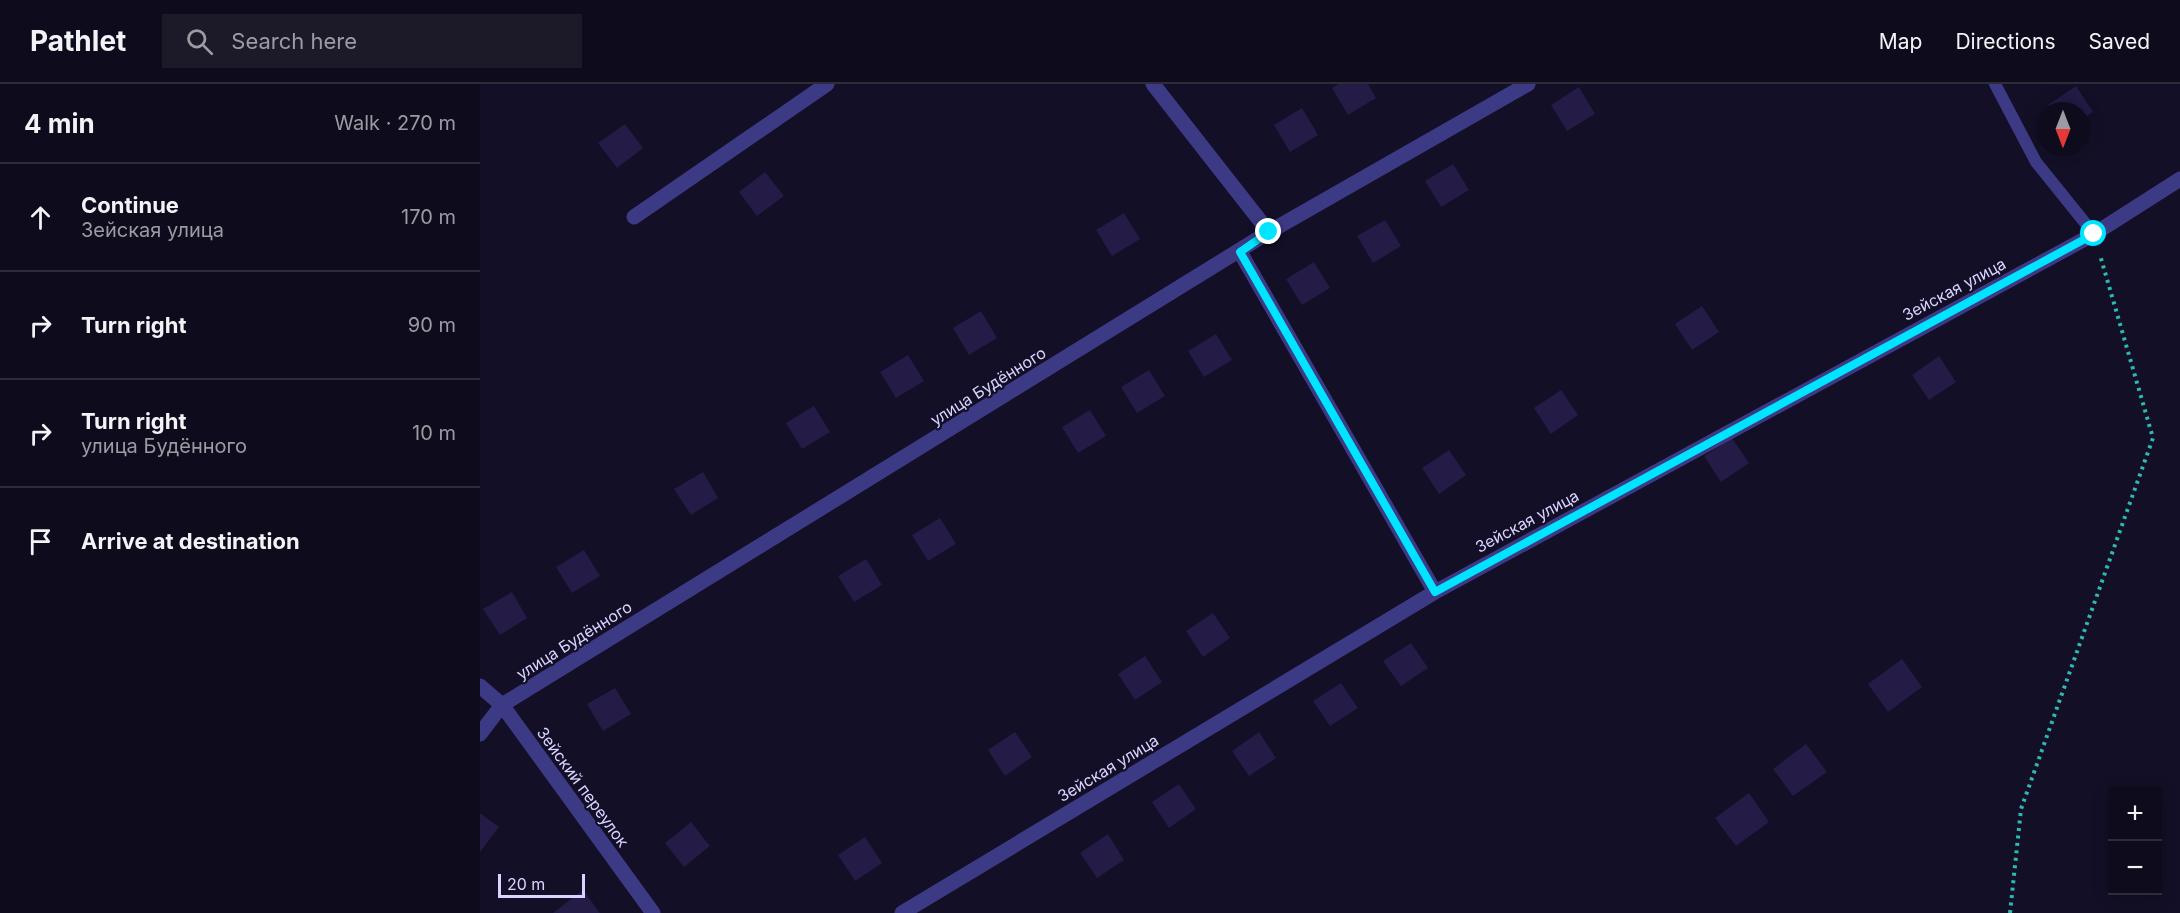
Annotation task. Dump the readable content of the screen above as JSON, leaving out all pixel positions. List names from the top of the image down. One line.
{"streets":{"street":["Зейская улица","улица Будённого","Зейский переулок"]},"crossings":[["улица Будённого","Зейский переулок"]],"scale_bar":"20 m","north":"bottom","page":{"header":"Pathlet","search":"Search here","nav":["Map","Directions","Saved"],"heading":["4 min","Walk · 270 m"],"list":[["Continue","Зейская улица","170 m"],["Turn right","90 m"],["Turn right","улица Будённого","10 m"],"Arrive at destination"],"map_buttons":["+","−"],"scale":"20 m"}}
